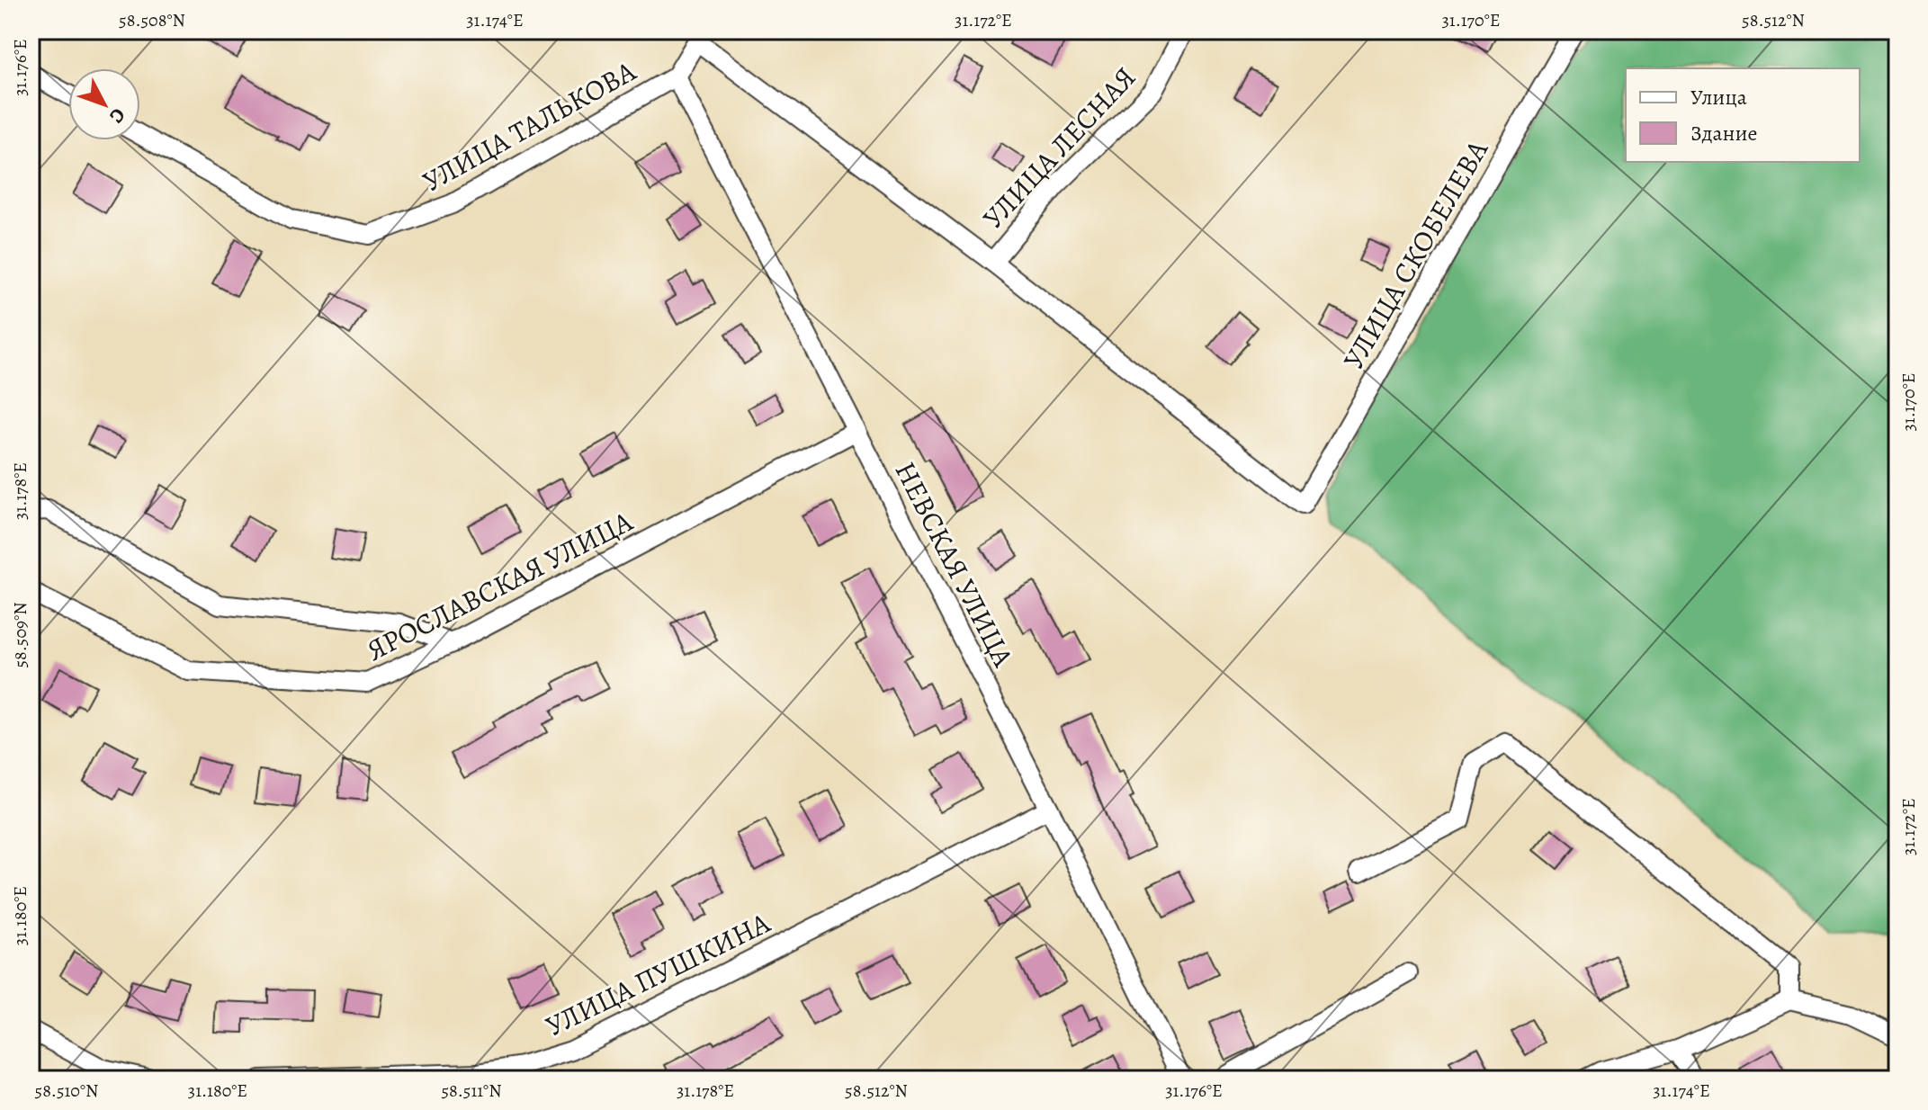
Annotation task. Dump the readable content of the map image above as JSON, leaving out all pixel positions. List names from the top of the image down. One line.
{"streets":{"street":["УЛИЦА ТАЛЬКОВА","УЛИЦА ЛЕСНАЯ","УЛИЦА СКОБЕЛЕВА","НЕВСКАЯ УЛИЦА","ЯРОСЛАВСКАЯ УЛИЦА","УЛИЦА ПУШКИНА"]},"crossings":[["УЛИЦА ТАЛЬКОВА","НЕВСКАЯ УЛИЦА"],["УЛИЦА ЛЕСНАЯ","УЛИЦА СКОБЕЛЕВА"],["НЕВСКАЯ УЛИЦА","ЯРОСЛАВСКАЯ УЛИЦА"],["НЕВСКАЯ УЛИЦА","УЛИЦА ПУШКИНА"]],"legend":["Улица","Здание"],"north":"bottom right","coordinates":["58.508°N","31.174°E","31.172°E","31.170°E","58.512°N","31.176°E","31.178°E","58.509°N","31.180°E","58.510°N","58.511°N"]}
